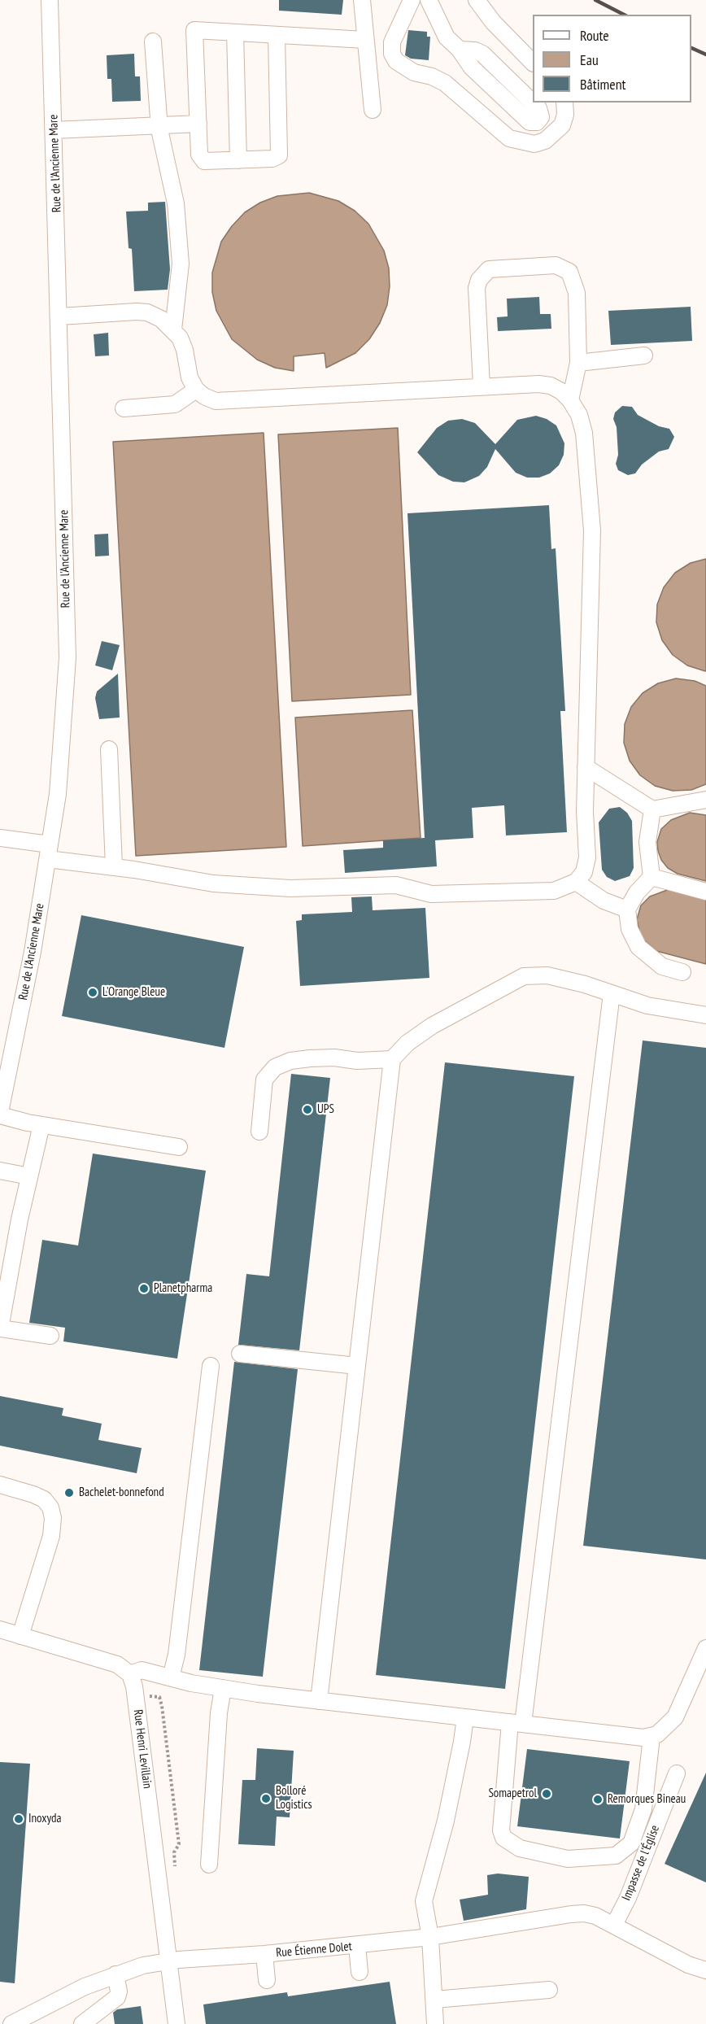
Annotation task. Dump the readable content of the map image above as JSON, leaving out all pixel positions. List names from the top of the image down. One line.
{"streets":{"street":["Rue de l'Ancienne Mare","Rue Henri Levillain","Impasse de l'Église","Rue Étienne Dolet"]},"crossings":[["Rue Henri Levillain","Rue Étienne Dolet"],["Impasse de l'Église","Rue Étienne Dolet"]],"places":["L'Orange Bleue","UPS","Planetpharma","Bachelet-bonnefond","Somapetrol","Bolloré Logistics","Remorques Bineau","Inoxyda"],"legend":["Route","Eau","Bâtiment"]}
